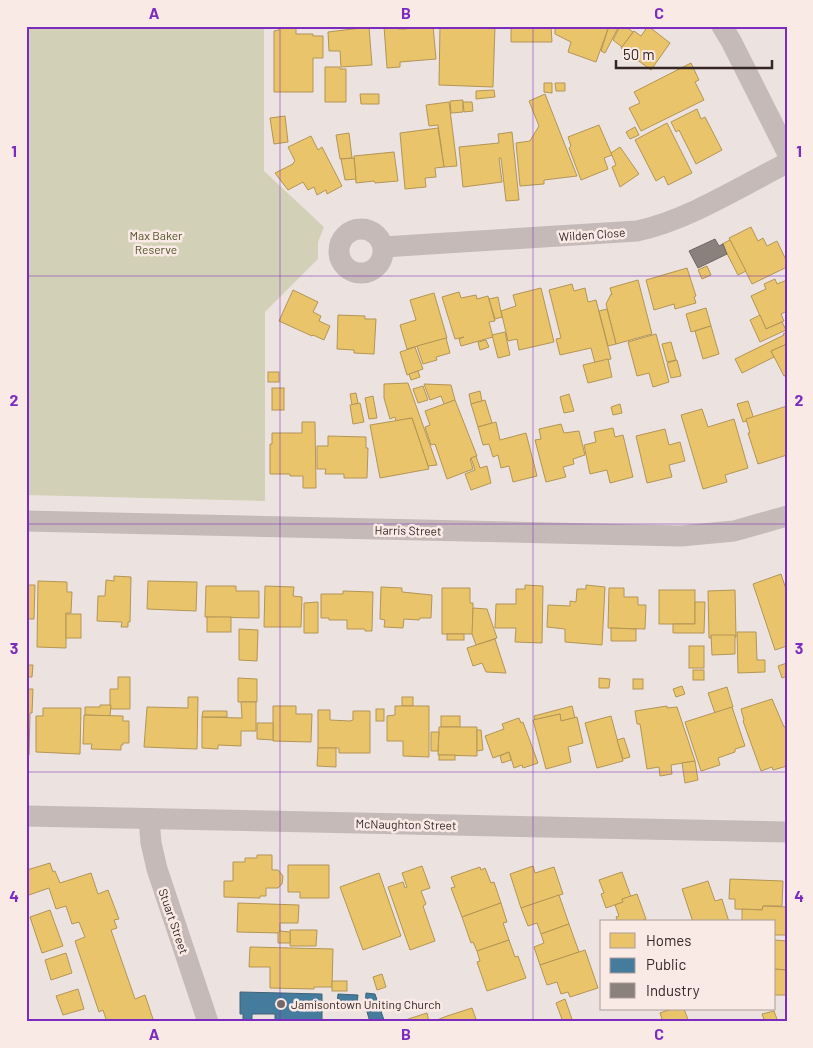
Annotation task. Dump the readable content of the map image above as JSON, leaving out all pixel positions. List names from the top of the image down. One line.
{"streets":{"street":["Wilden Close","Harris Street","McNaughton Street","Stuart Street"]},"crossings":[["McNaughton Street","Stuart Street"]],"parks":["Max Baker Reserve"],"places":["Jamisontown Uniting Church"],"legend":["Homes","Public","Industry"],"scale_bar":"50 m","grid":{"columns":["A","B","C"],"rows":["1","2","3","4"]}}
